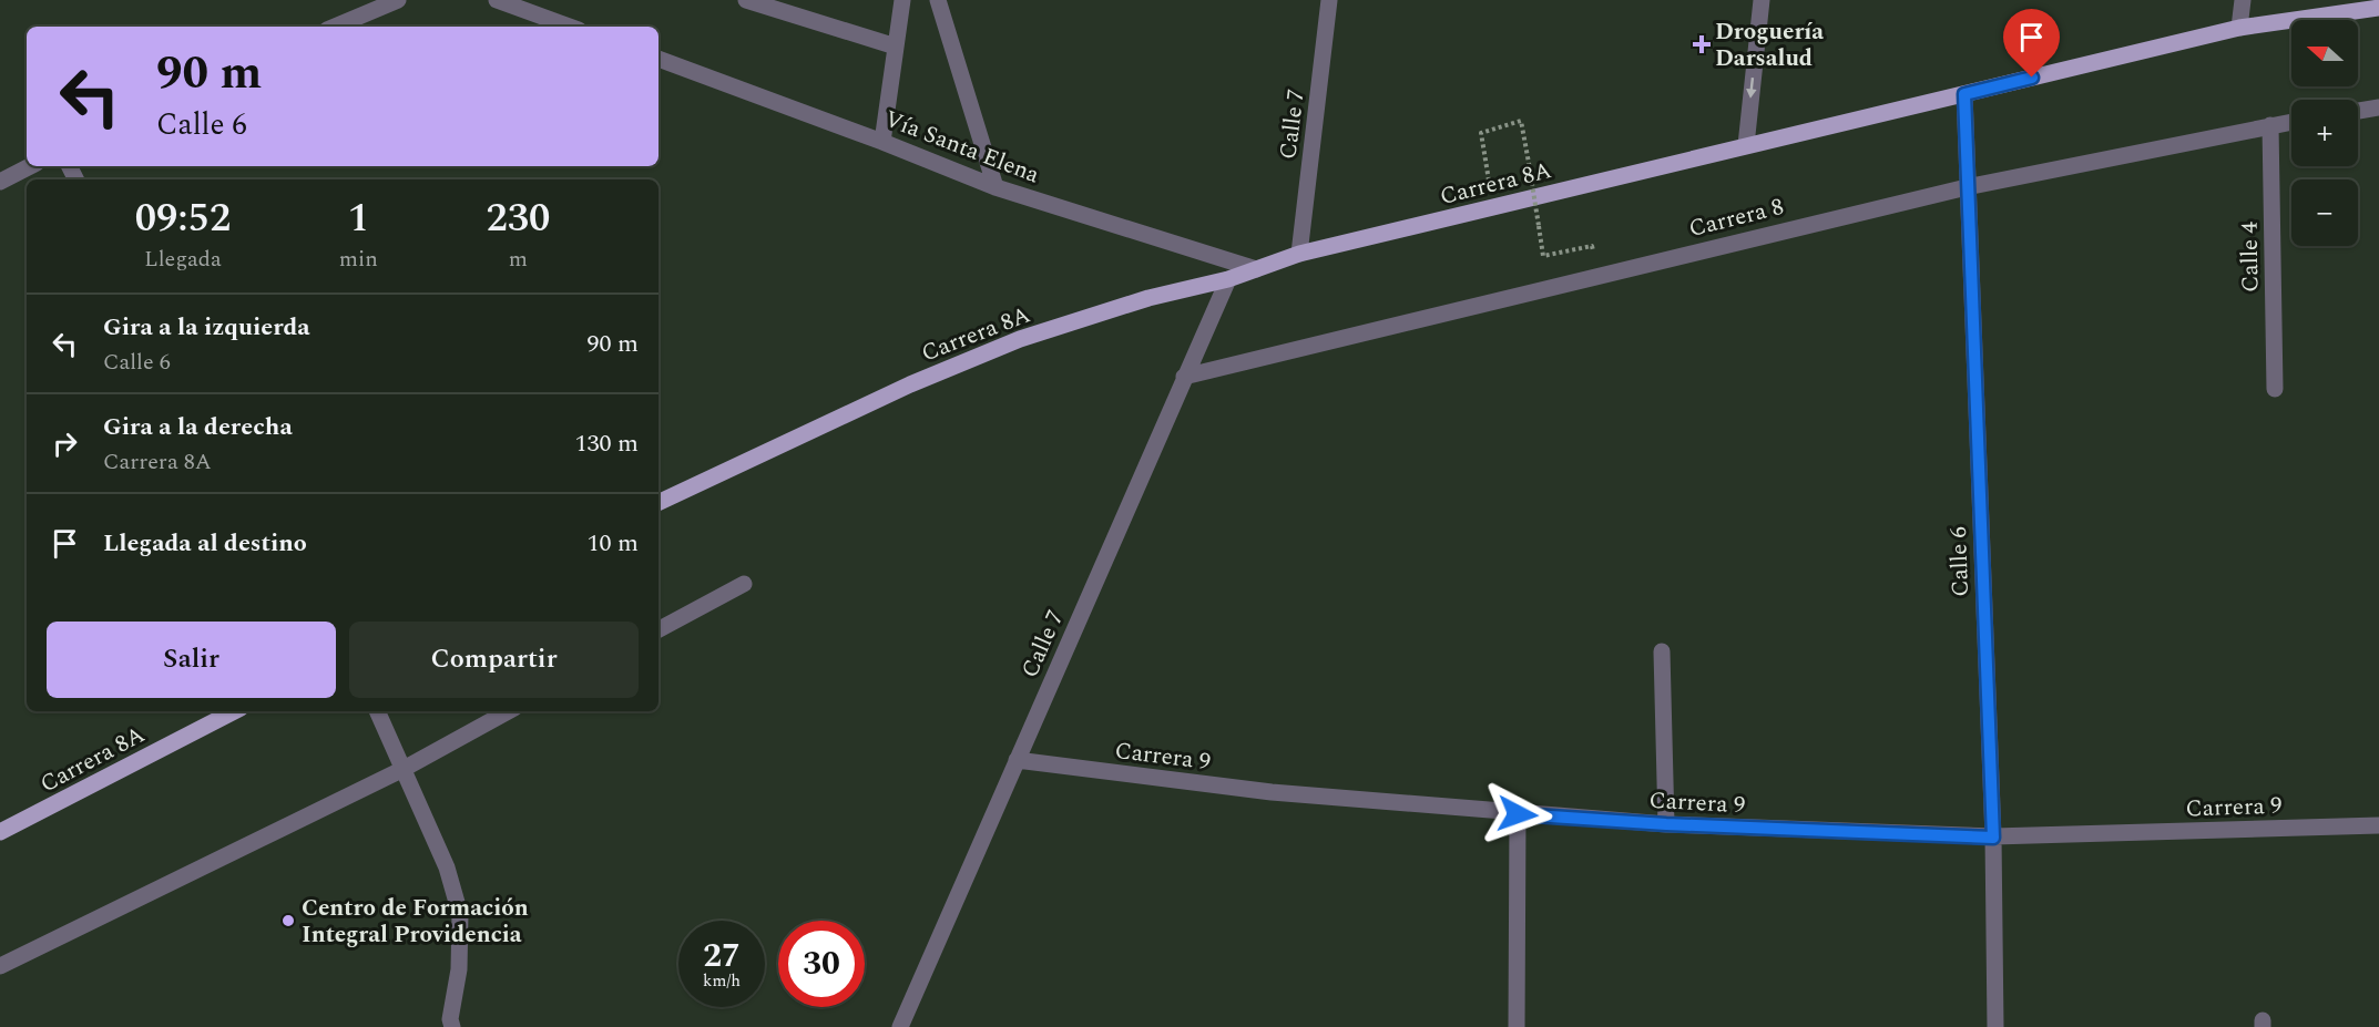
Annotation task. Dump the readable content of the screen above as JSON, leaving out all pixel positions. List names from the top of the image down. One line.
{"streets":{"main road":["Carrera 8A"],"street":["Calle 7","Vía Santa Elena","Carrera 8","Calle 4","Calle 6","Carrera 9"]},"crossings":[["Calle 7","Carrera 8A"],["Calle 7","Carrera 8"],["Calle 7","Carrera 9"],["Vía Santa Elena","Carrera 8A"],["Carrera 8A","Calle 6"],["Carrera 8","Calle 4"],["Carrera 8","Calle 6"],["Calle 6","Carrera 9"]],"places":{"health":["Droguería Darsalud"],"other":["Centro de Formación Integral Providencia"]},"north":"left","page":{"map_buttons":["+","−"],"turn":["90 m","Calle 6"],"eta":["09:52","Llegada","1","min","230","m"],"list":[{"name":"Gira a la izquierda","note":"Calle 6","value":"90 m"},{"name":"Gira a la derecha","note":"Carrera 8A","value":"130 m"},{"name":"Llegada al destino","value":"10 m"}],"buttons":["Salir","Compartir"],"speed":"27 km/h","limit":"30"}}
